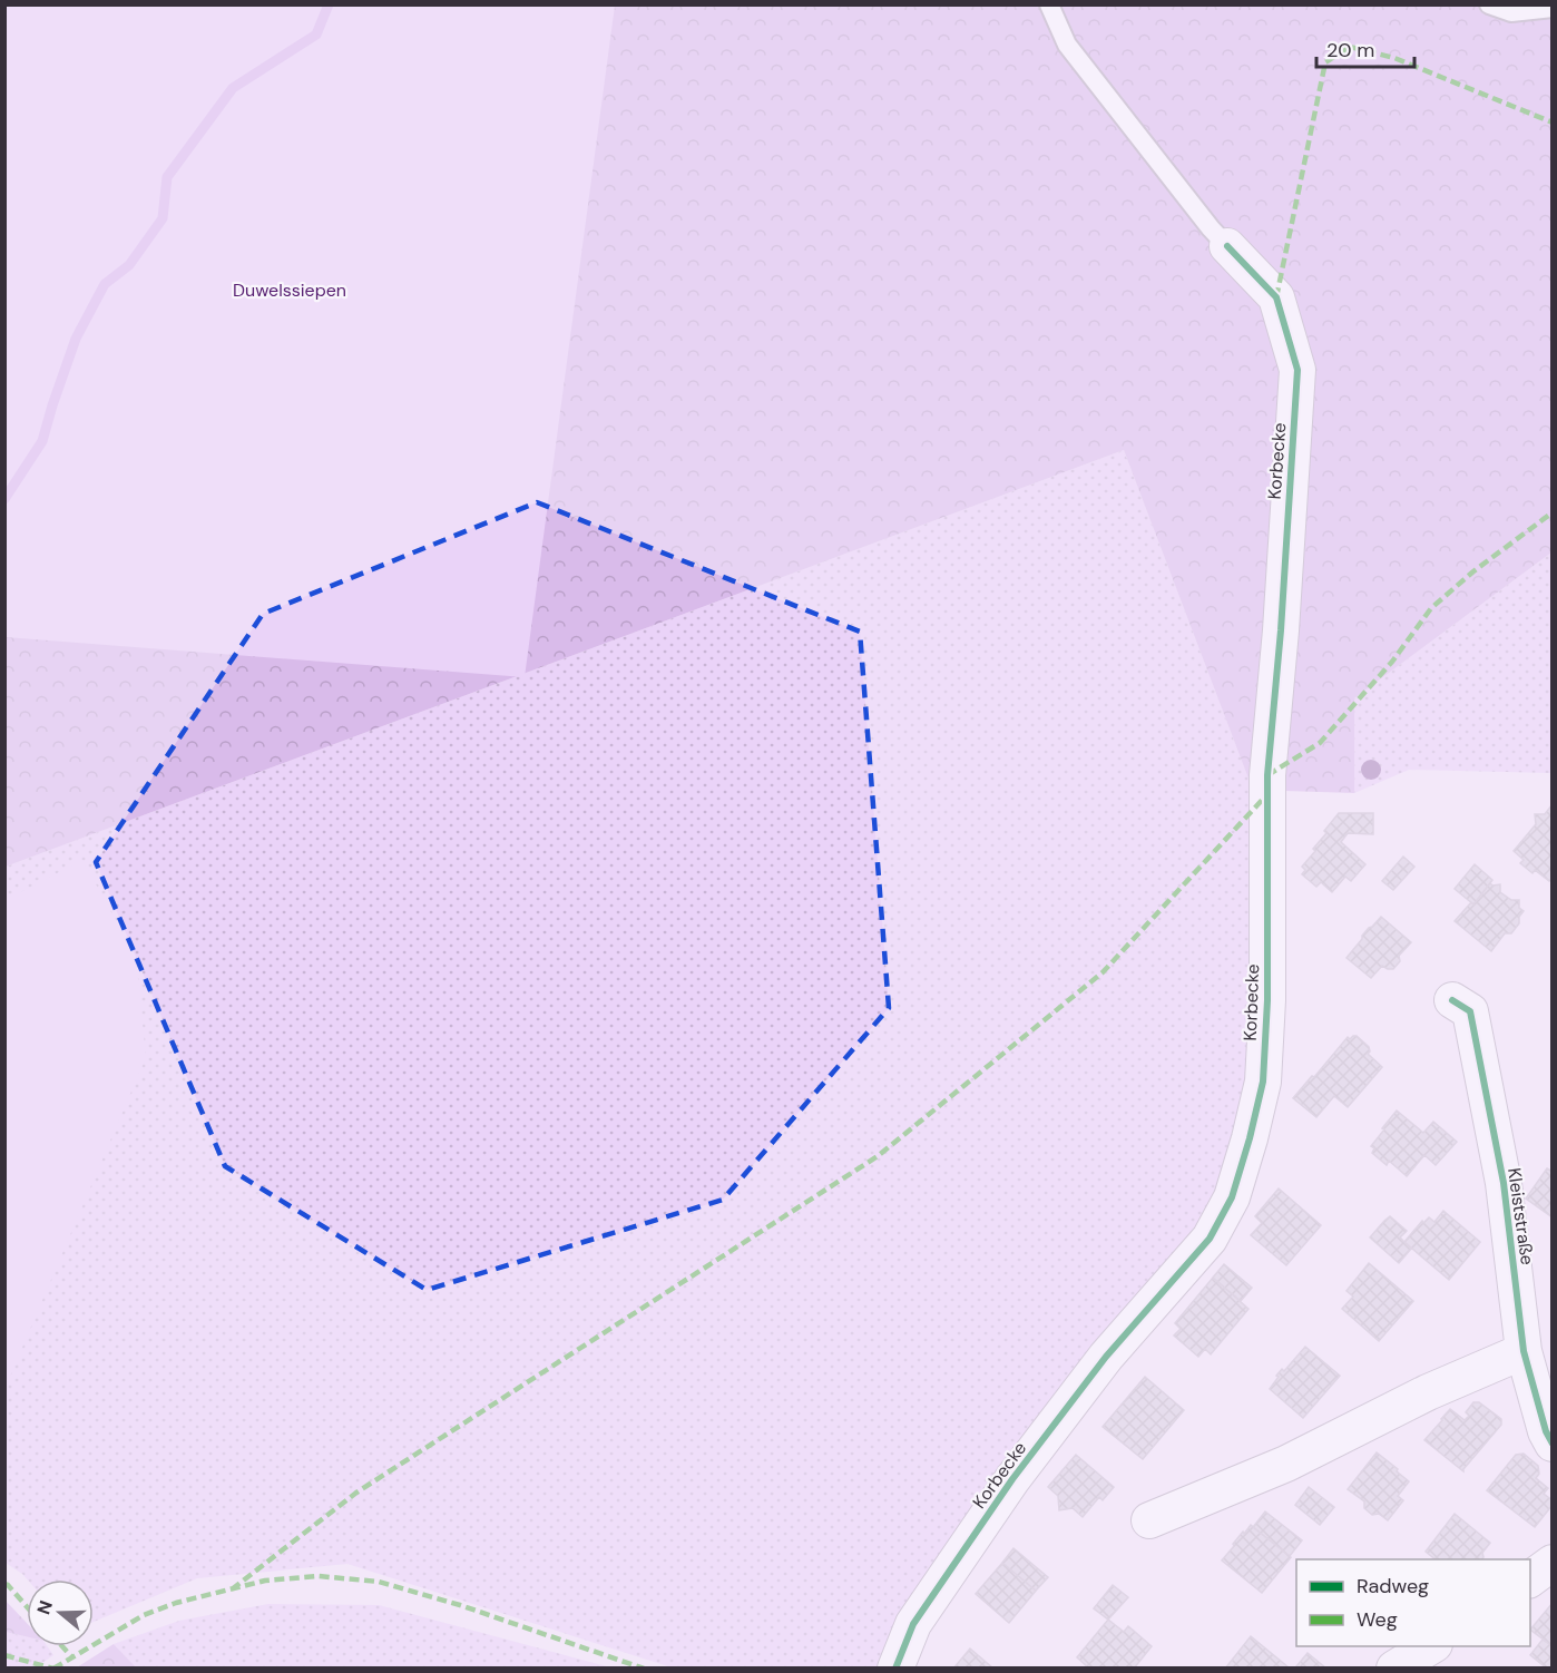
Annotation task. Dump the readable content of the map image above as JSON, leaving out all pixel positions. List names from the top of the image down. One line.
{"streets":{"street":["Korbecke","Kleiststraße"]},"parks":["Duwelssiepen"],"legend":["Radweg","Weg"],"scale_bar":"20 m","north":"left"}
